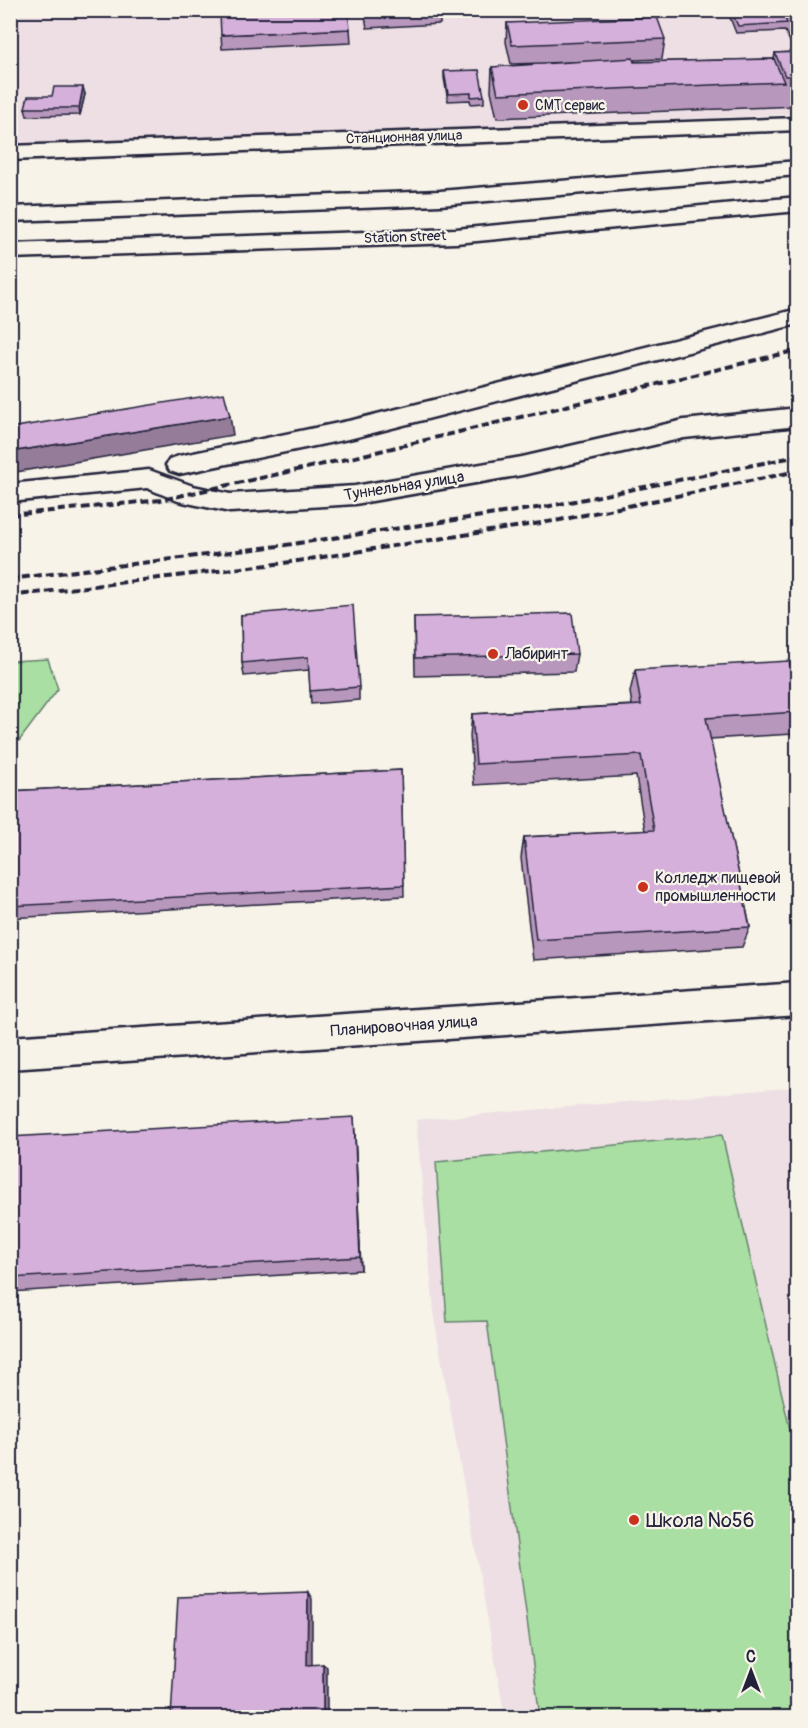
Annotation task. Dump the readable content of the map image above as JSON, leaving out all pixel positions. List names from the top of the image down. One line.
{"streets":{"street":["Станционная улица","Station street","Туннельная улица","Планировочная улица"]},"places":["СМТ сервис","Лабиринт","Колледж пищевой промышленности","Школа №56"],"north":"top"}
